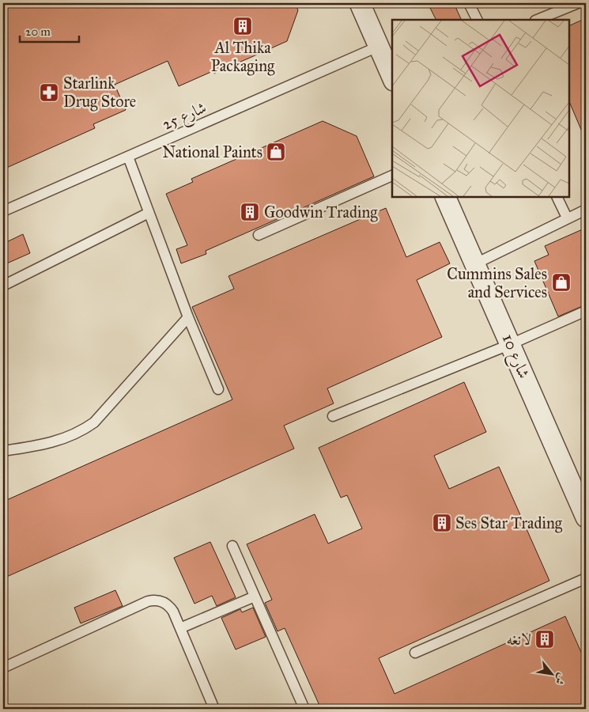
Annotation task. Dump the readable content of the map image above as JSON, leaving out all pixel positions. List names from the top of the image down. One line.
{"streets":{"street":["شارع 10"],"lane":["شارع 25"]},"places":{"building":["Al Thika Packaging","Goodwin Trading","Ses Star Trading","لانغه"],"pharmacy":["Starlink Drug Store"],"shop":["National Paints","Cummins Sales and Services"]},"scale_bar":"20 m","north":"bottom right"}
